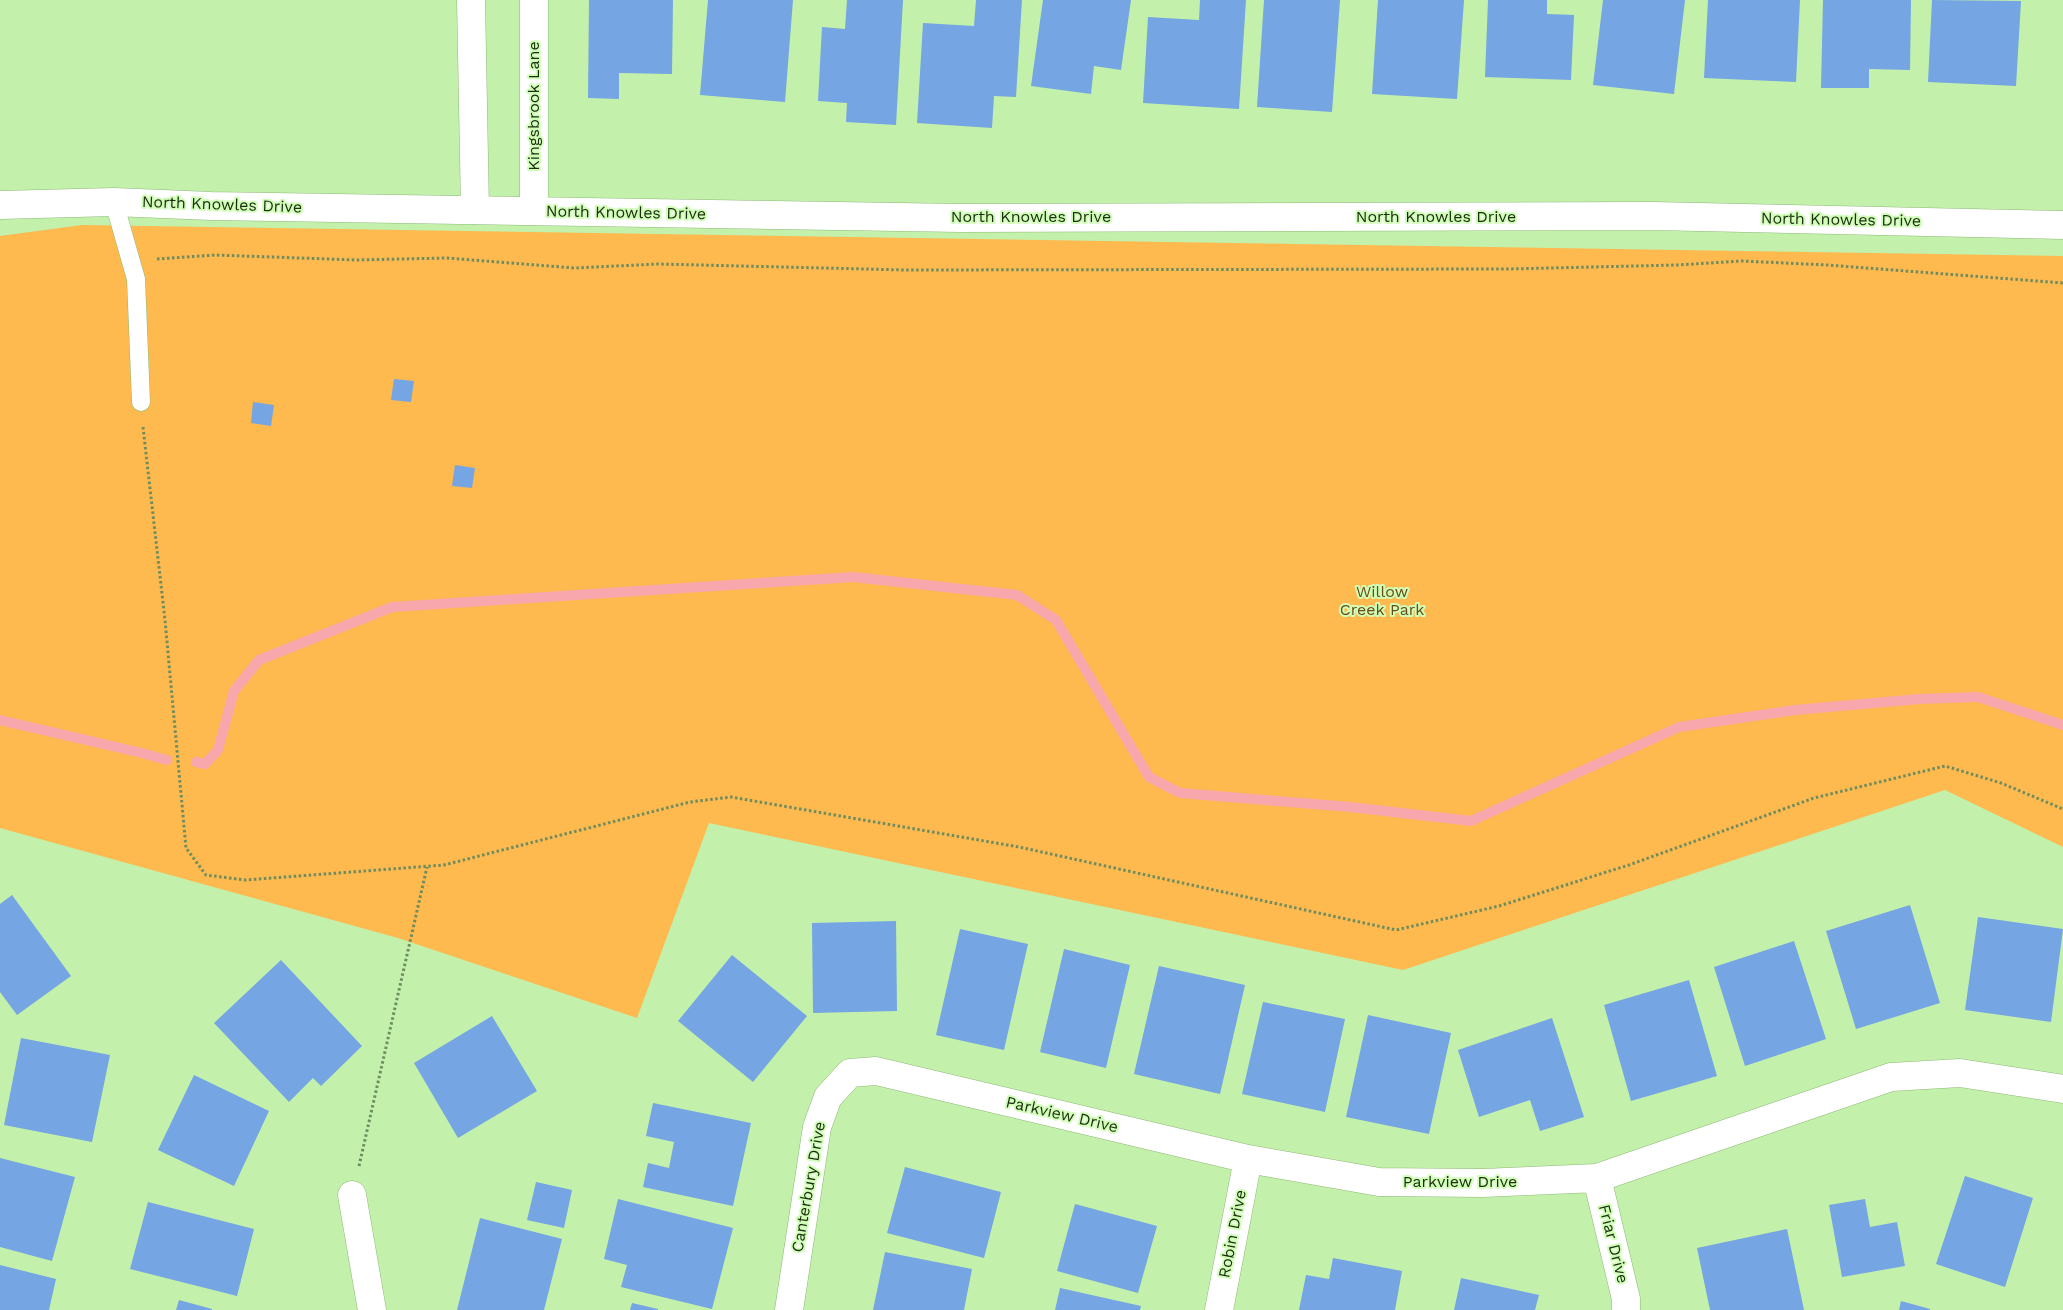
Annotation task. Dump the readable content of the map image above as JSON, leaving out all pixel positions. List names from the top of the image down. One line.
{"streets":{"street":["Kingsbrook Lane","North Knowles Drive","Parkview Drive","Canterbury Drive","Robin Drive","Friar Drive"]},"crossings":[["Kingsbrook Lane","North Knowles Drive"],["Parkview Drive","Canterbury Drive"],["Parkview Drive","Robin Drive"],["Parkview Drive","Friar Drive"]],"parks":["Willow Creek Park"]}
